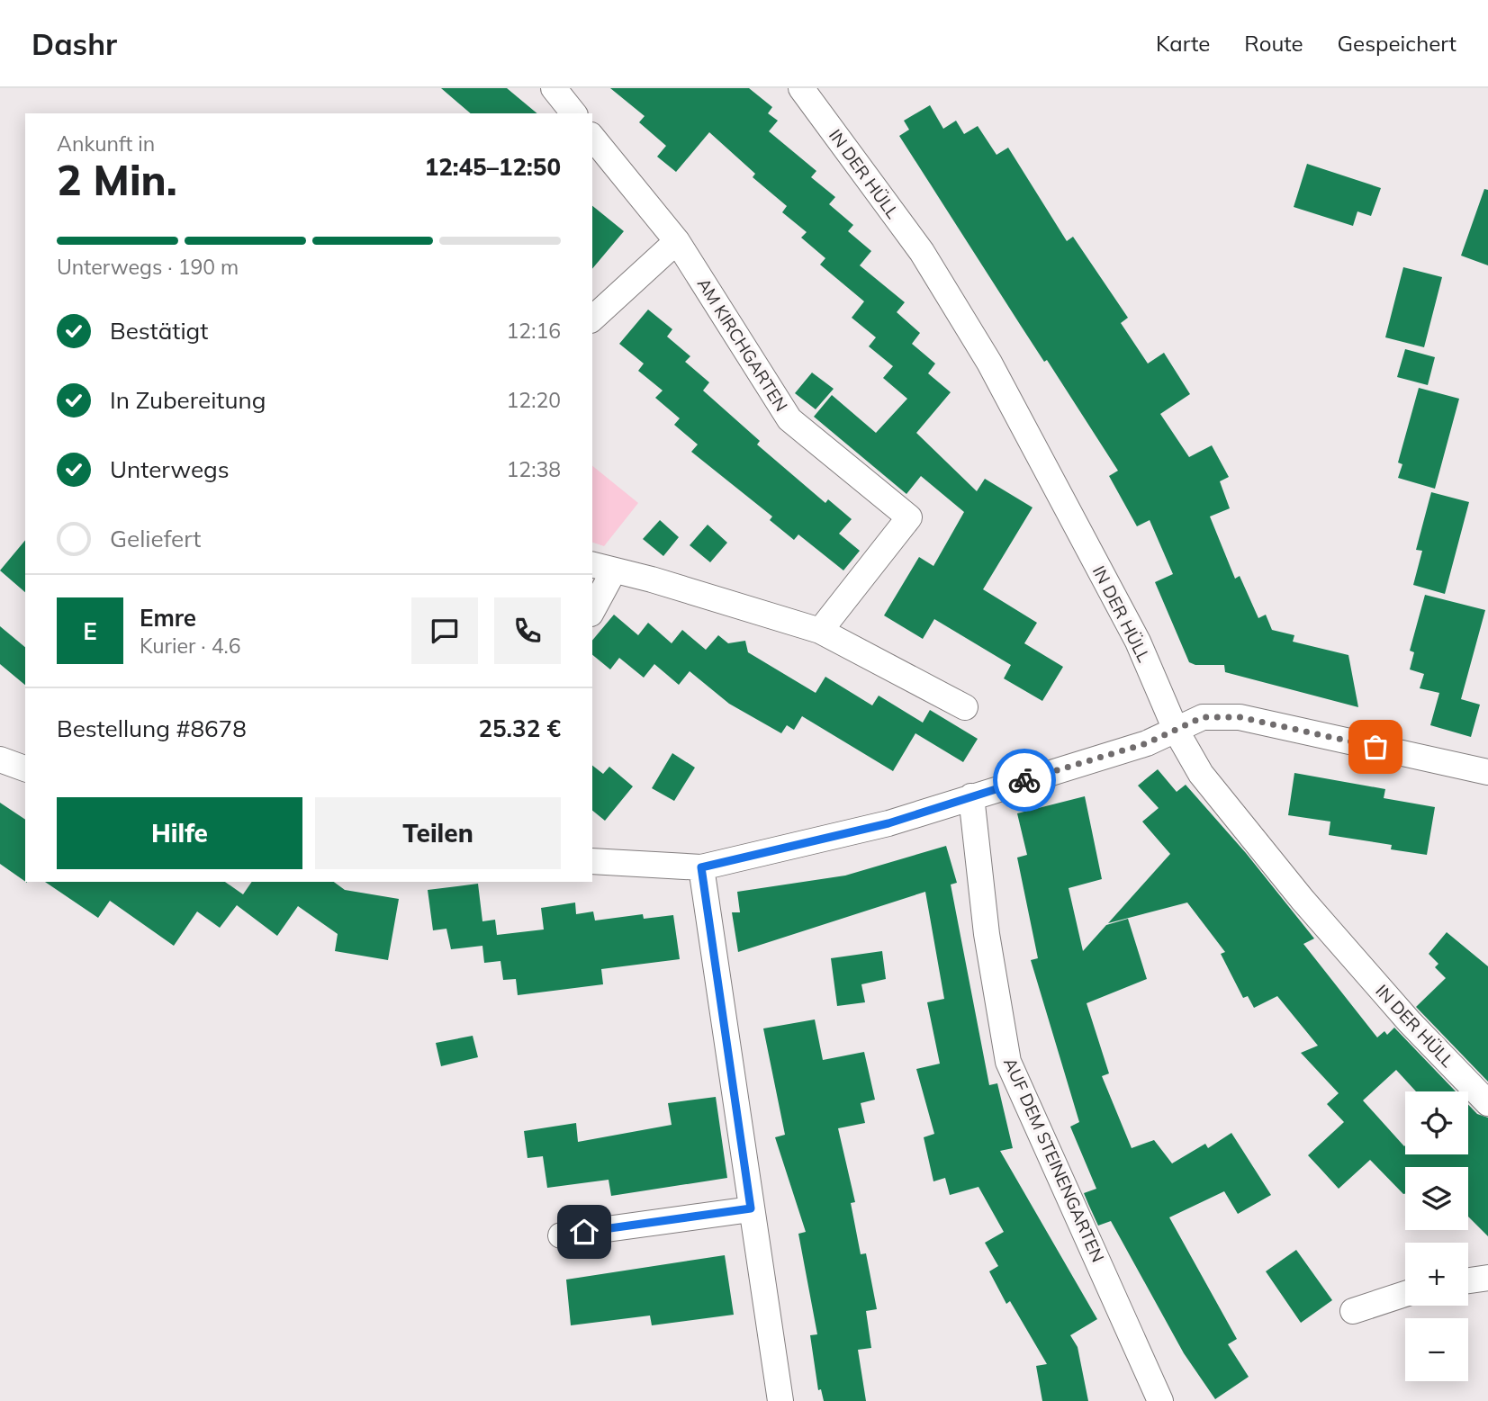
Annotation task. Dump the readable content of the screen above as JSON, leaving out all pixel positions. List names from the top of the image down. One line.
{"streets":{"street":["IN DER HÜLL","AM KIRCHGARTEN","AUF DEM STEINENGARTEN"]},"page":{"header":"Dashr","nav":["Karte","Route","Gespeichert"],"heading":["2 Min.","Ankunft in","12:45–12:50"],"panel":["Emre","Kurier · 4.6","Bestellung #8678","25.32 €"],"bar":"Unterwegs · 190 m","list":[["Bestätigt","12:16"],["In Zubereitung","12:20"],["Unterwegs","12:38"],"Geliefert"],"round":"E","buttons":["Hilfe","Teilen"],"map_buttons":["+","−"]}}
